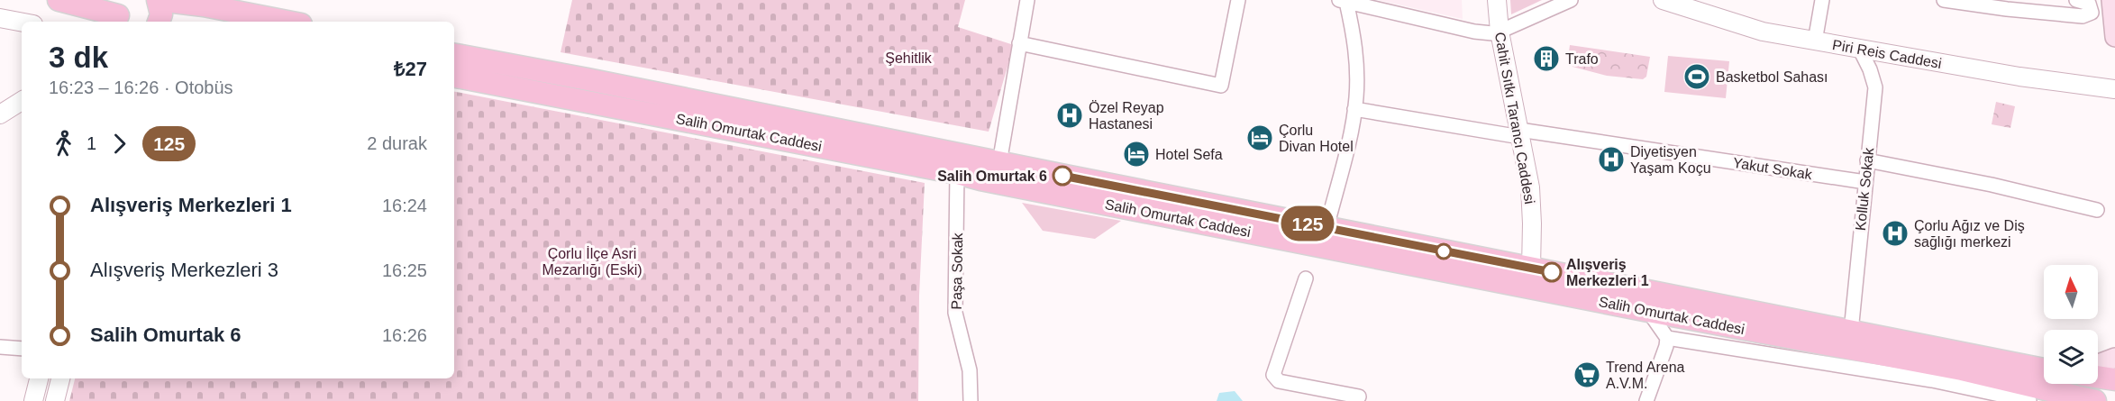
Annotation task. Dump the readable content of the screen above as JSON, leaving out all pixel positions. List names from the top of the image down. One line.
{"streets":{"main road":["Salih Omurtak Caddesi"],"street":["Piri Reis Caddesi","Cahit Sıtkı Tarancı Caddesi","Yakut Sokak","Kolluk Sokak","Paşa Sokak"]},"crossings":[["Piri Reis Caddesi","Kolluk Sokak"],["Cahit Sıtkı Tarancı Caddesi","Salih Omurtak Caddesi"],["Cahit Sıtkı Tarancı Caddesi","Yakut Sokak"],["Salih Omurtak Caddesi","Kolluk Sokak"],["Salih Omurtak Caddesi","Paşa Sokak"],["Yakut Sokak","Kolluk Sokak"]],"parks":["Şehitlik","Çorlu İlçe Asri Mezarlığı (Eski)"],"places":{"building":["Trafo"],"sports":["Basketbol Sahası"],"hospital":["Özel Reyap Hastanesi","Diyetisyen Yaşam Koçu","Çorlu Ağız ve Diş sağlığı merkezi"],"hotel":["Çorlu Divan Hotel","Hotel Sefa"],"other":["Salih Omurtak 6","Alışveriş Merkezleri 1"],"supermarket":["Trend Arena A.V.M."]},"lines":["bus line 125"],"north":"top","page":{"on_map":"125","heading":["3 dk","16:23 – 16:26 · Otobüs","₺27"],"legs":["1","125","2 durak"],"list":[{"name":"Alışveriş Merkezleri 1","value":"16:24"},{"name":"Alışveriş Merkezleri 3","value":"16:25"},{"name":"Salih Omurtak 6","value":"16:26"}]}}
